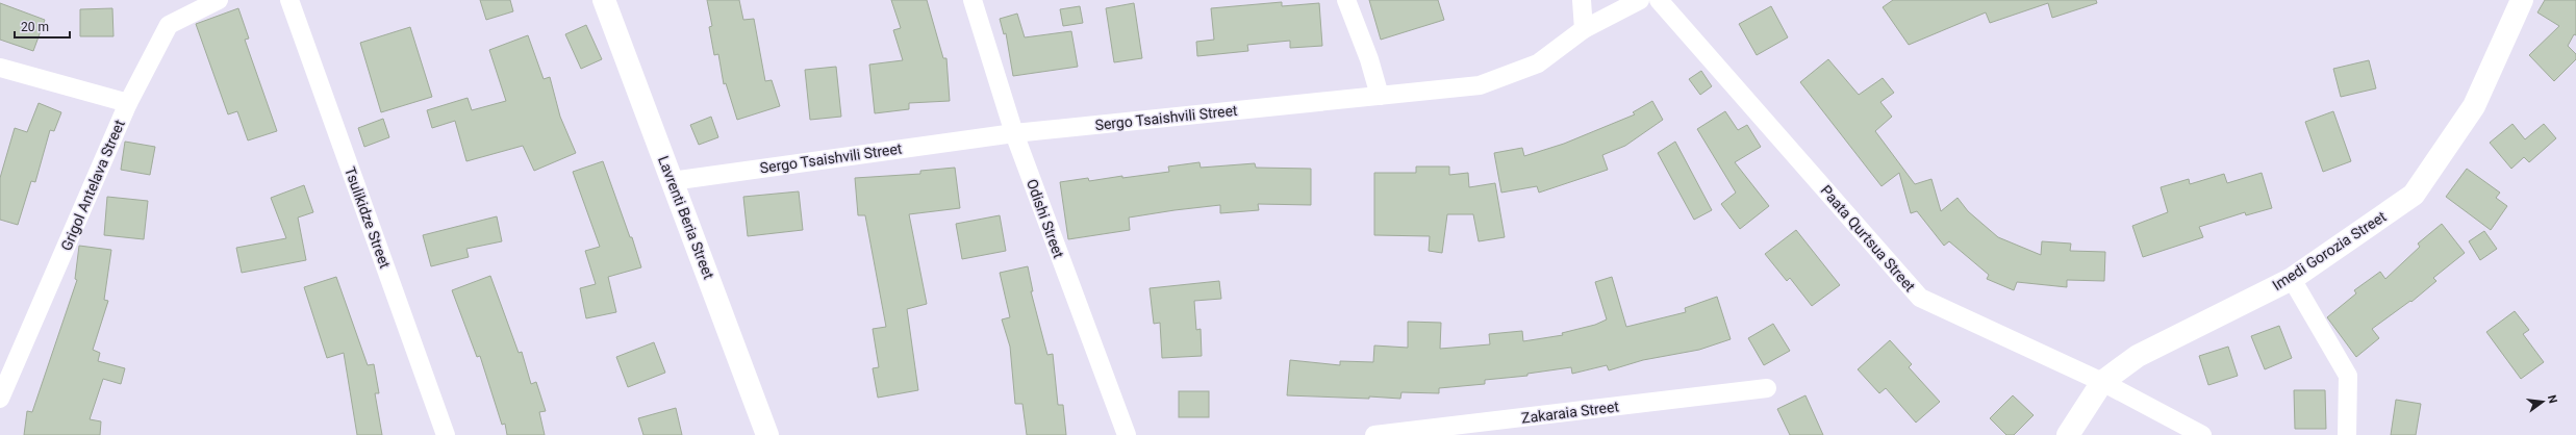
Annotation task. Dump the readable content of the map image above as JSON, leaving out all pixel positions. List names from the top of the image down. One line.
{"streets":{"street":["Sergo Tsaishvili Street","Grigol Antelava Street","Tsulikidze Street","Lavrenti Beria Street","Odishi Street","Paata Qurtsua Street","Imedi Gorozia Street","Zakaraia Street"]},"crossings":[["Sergo Tsaishvili Street","Lavrenti Beria Street"],["Sergo Tsaishvili Street","Odishi Street"],["Paata Qurtsua Street","Imedi Gorozia Street"]],"scale_bar":"20 m","north":"right"}
